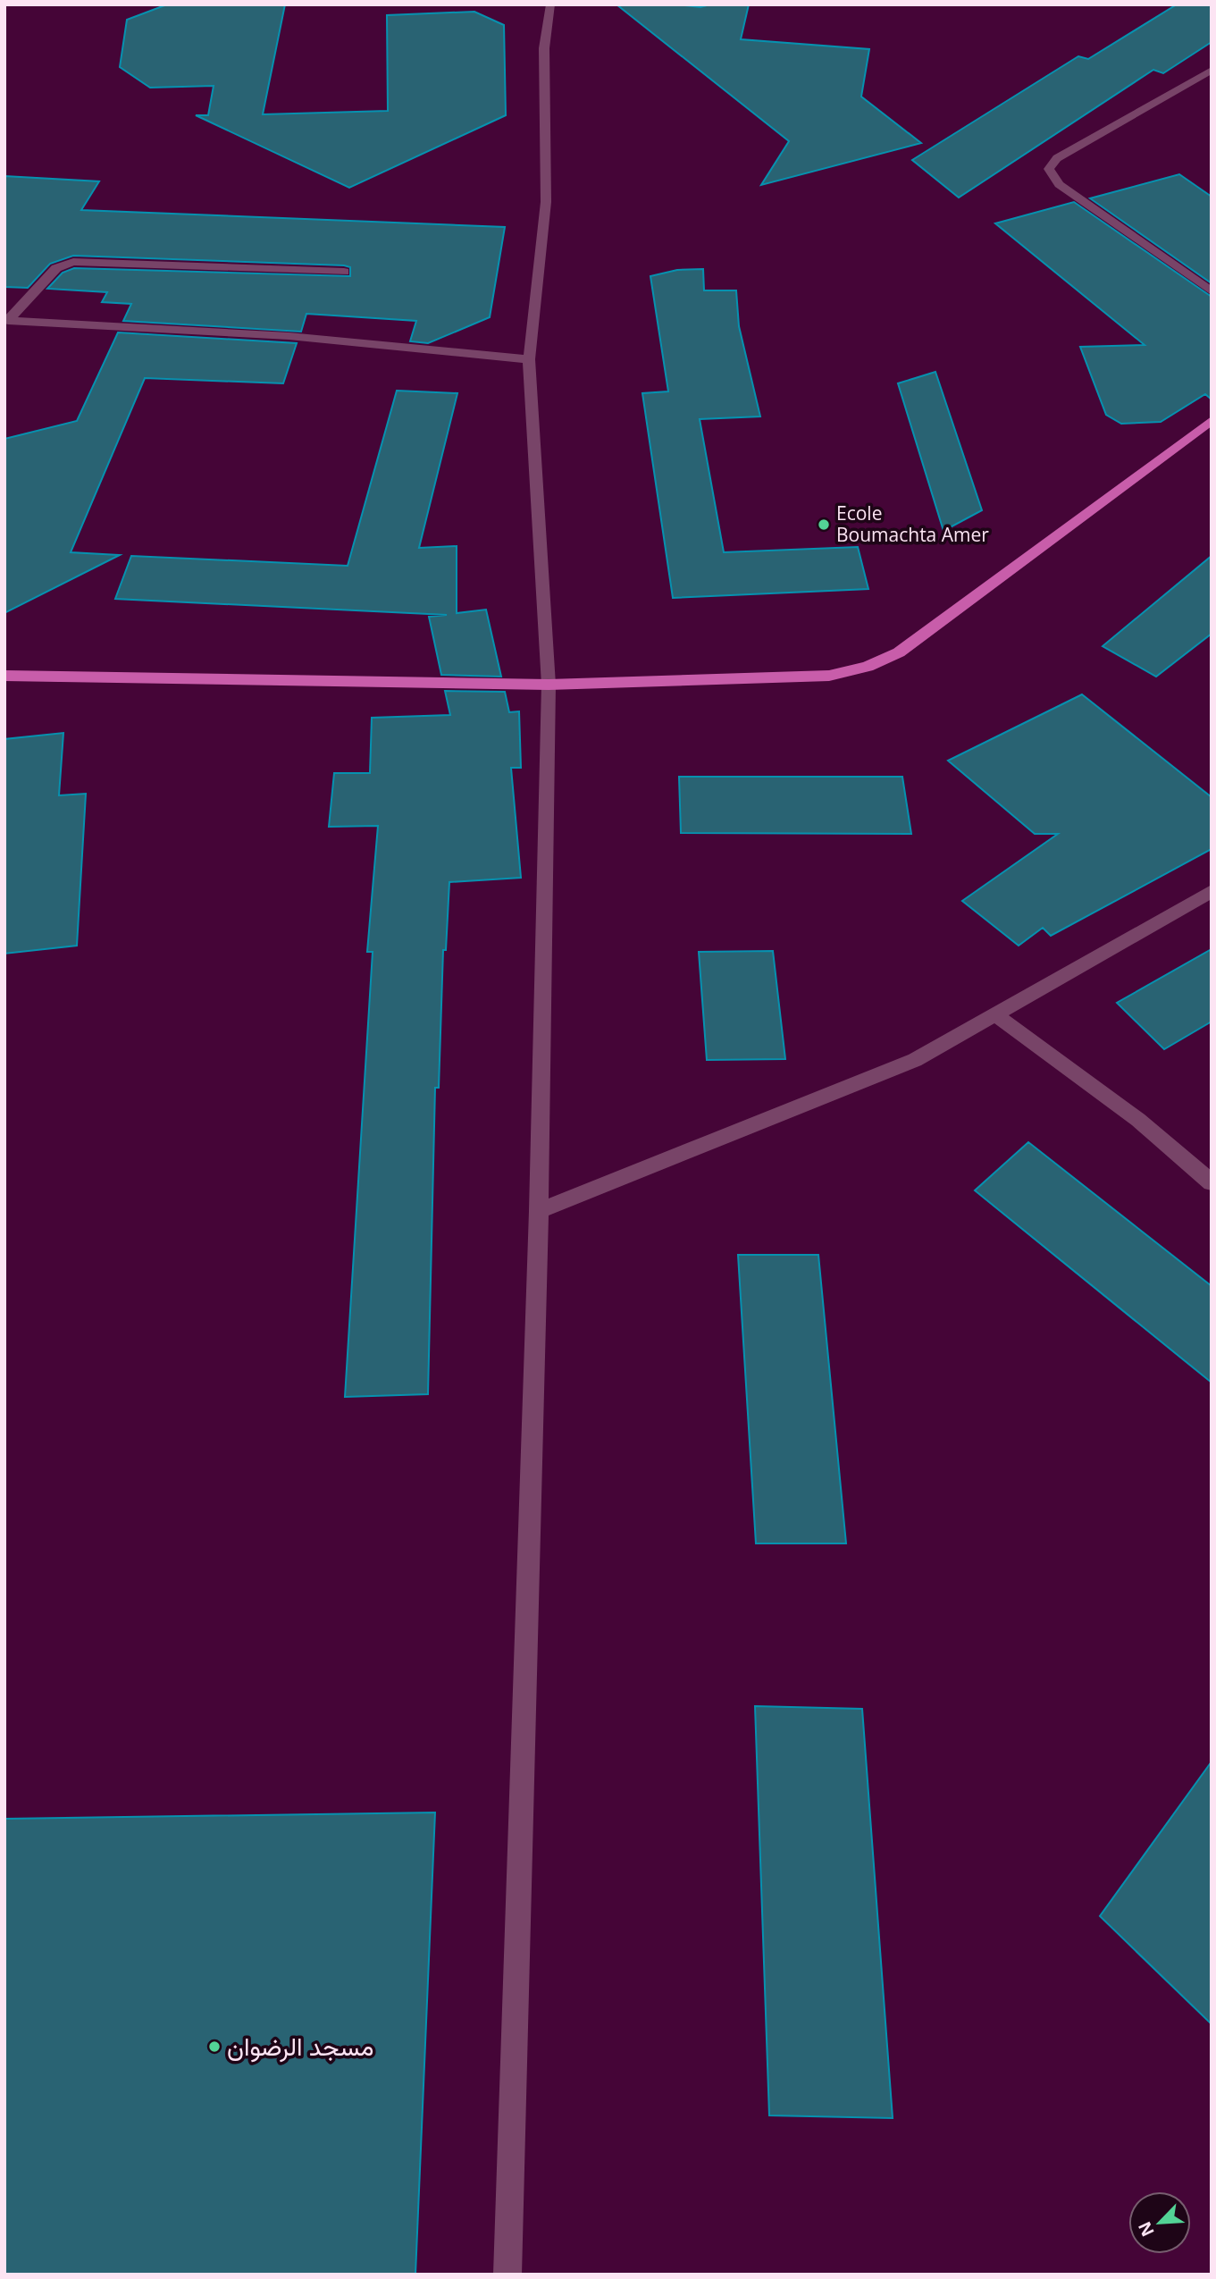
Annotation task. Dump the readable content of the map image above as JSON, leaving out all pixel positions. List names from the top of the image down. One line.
{"places":["Ecole Boumachta Amer","مسجد الرضوان"],"north":"bottom left"}
